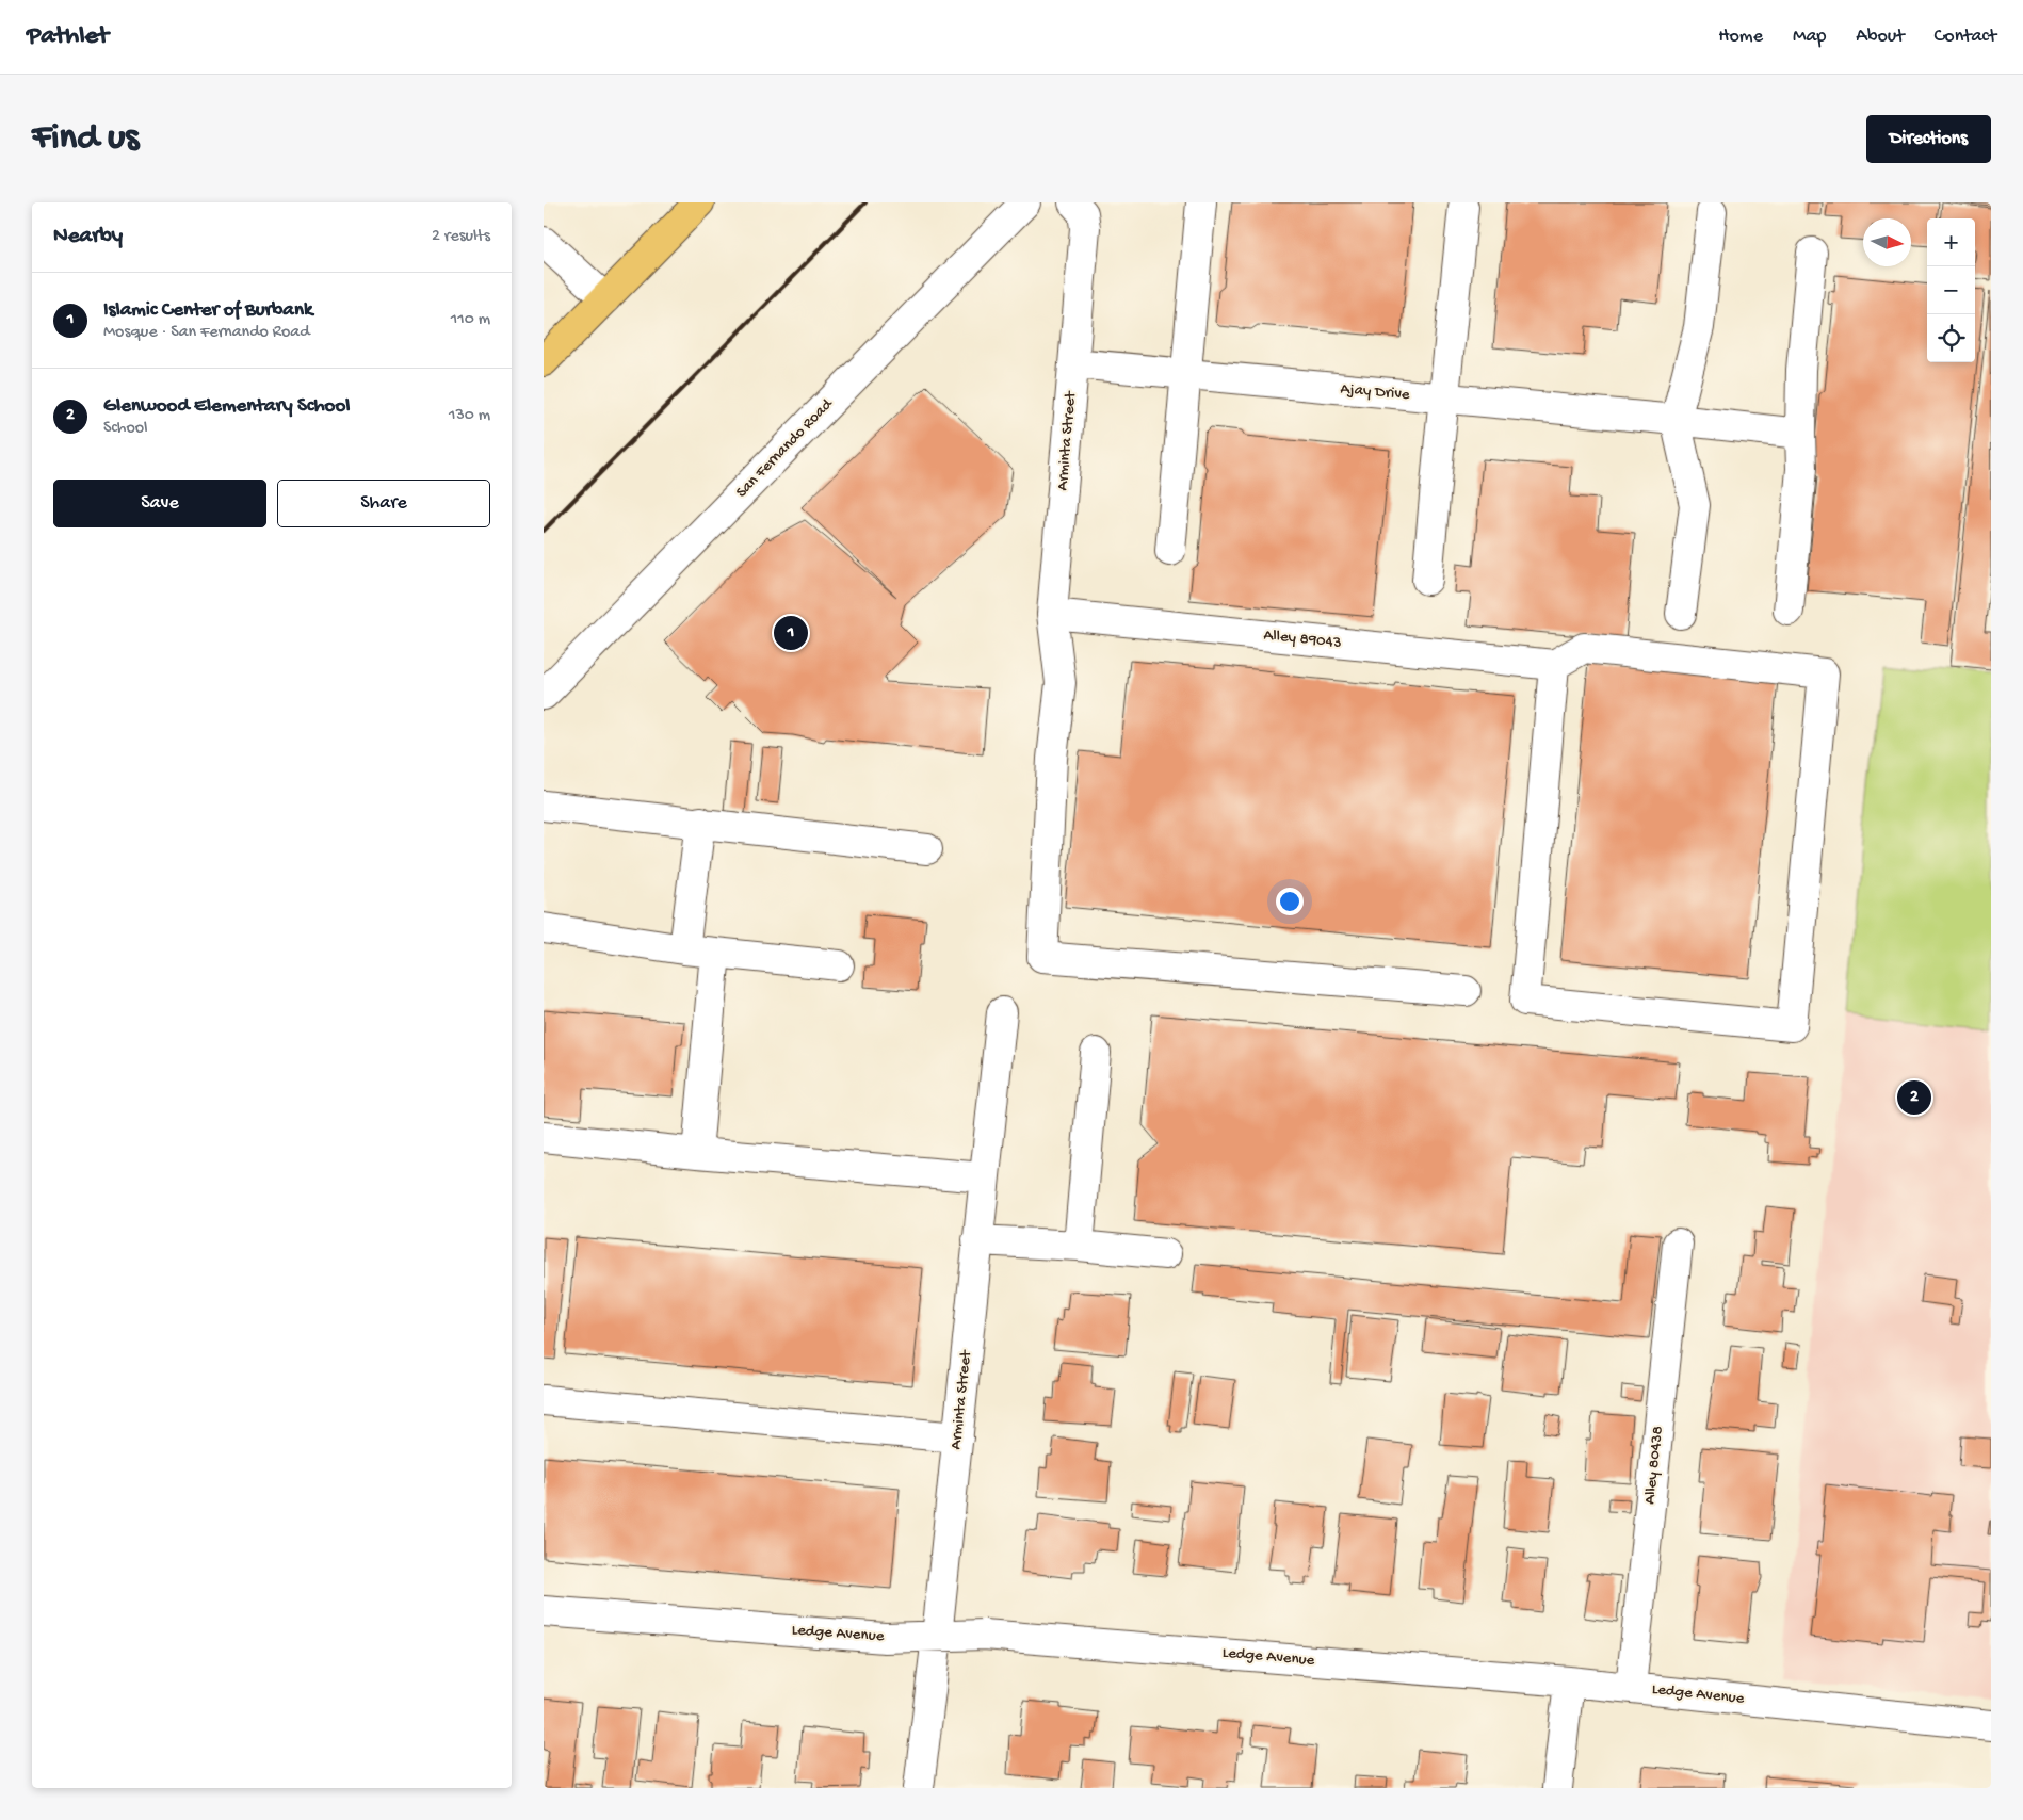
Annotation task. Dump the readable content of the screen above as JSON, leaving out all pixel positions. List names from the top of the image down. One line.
{"streets":{"street":["Ajay Drive","Arminta Street","San Fernando Road","Alley 89043","Alley 80438","Ledge Avenue"]},"crossings":[["Ajay Drive","Arminta Street"],["Arminta Street","Alley 89043"],["Arminta Street","Ledge Avenue"],["Alley 80438","Ledge Avenue"]],"north":"right","page":{"header":"Pathlet","nav":["Home","Map","About","Contact"],"buttons":["Directions",["Save","Share"]],"title":"Find us","heading":["Nearby","2 results"],"map_buttons":["+","−"],"list":[{"mark":"1","name":"Islamic Center of Burbank","note":"Mosque · San Fernando Road","value":"110 m"},{"mark":"2","name":"Glenwood Elementary School","note":"School","value":"130 m"}],"pins":["1","2"]}}
